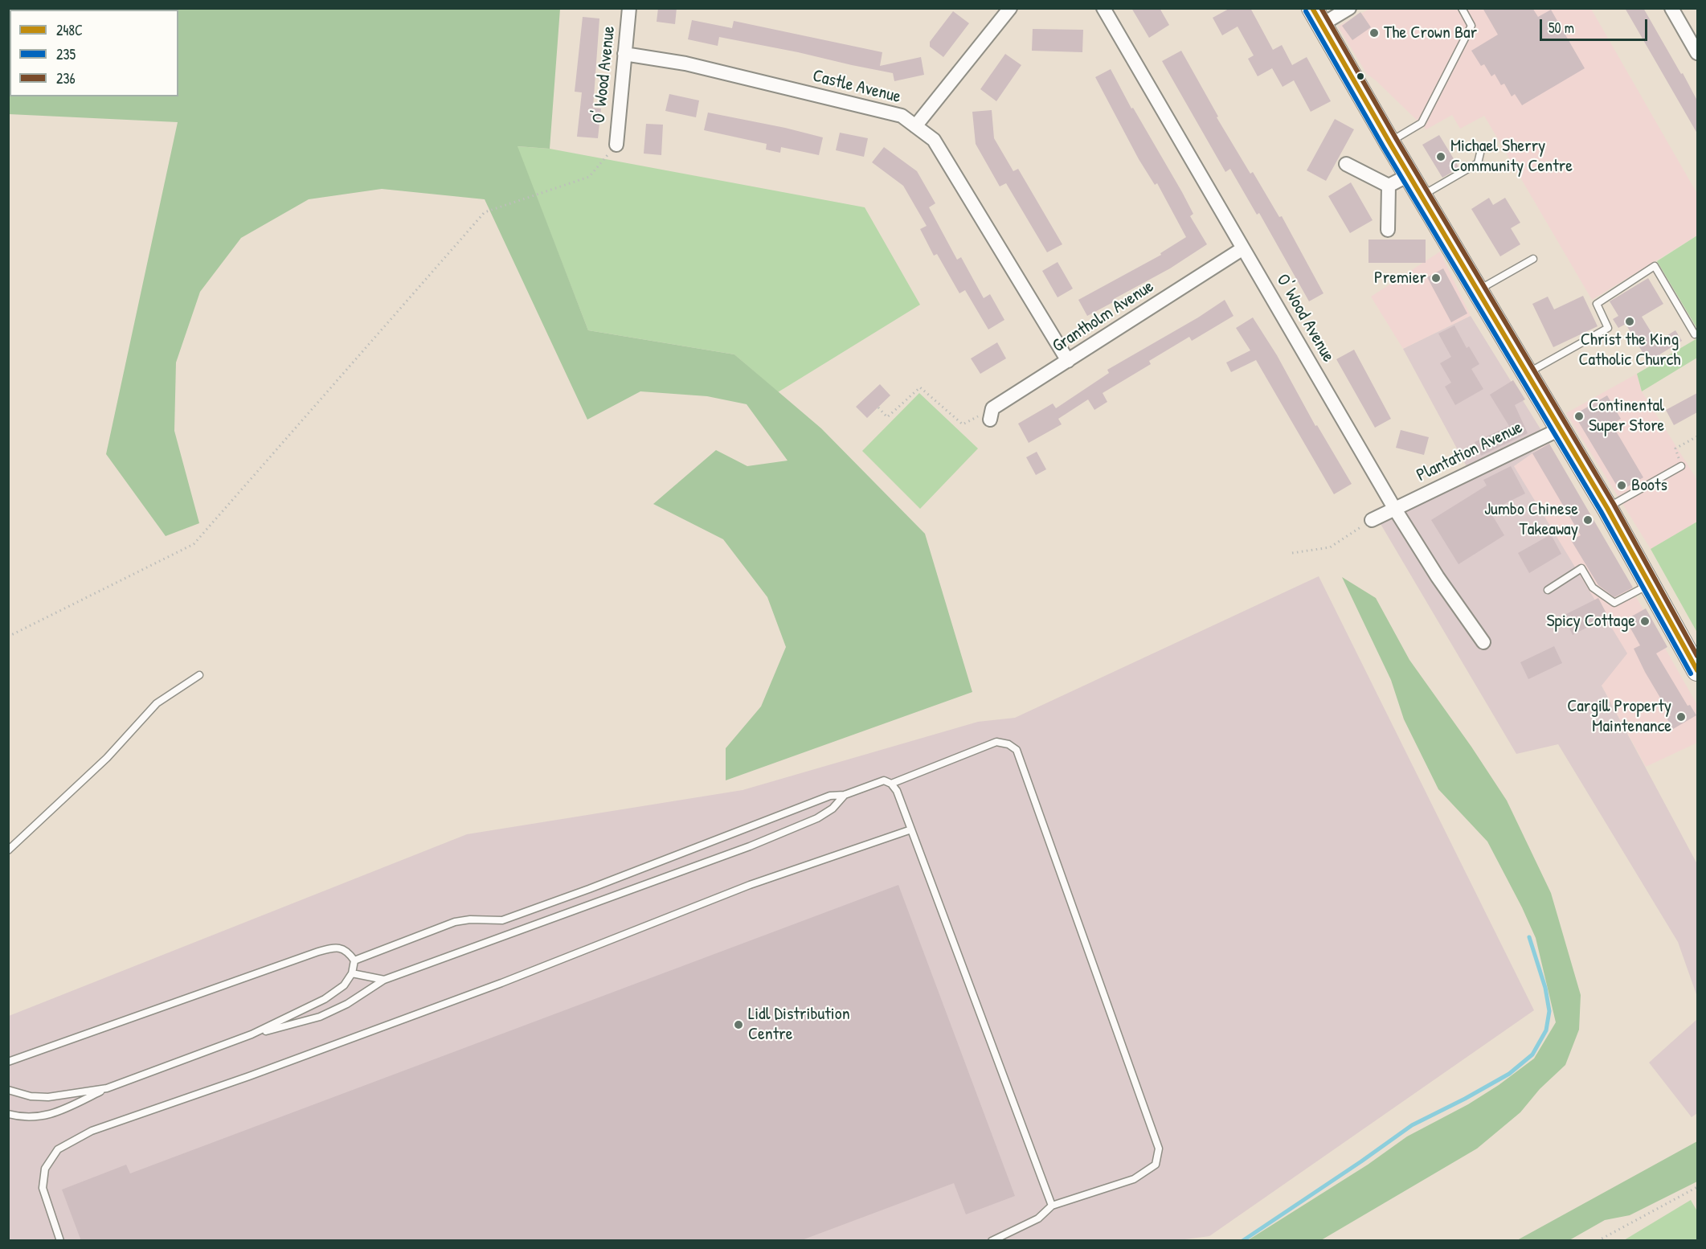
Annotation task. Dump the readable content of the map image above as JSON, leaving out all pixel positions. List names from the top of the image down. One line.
{"streets":{"street":["O' Wood Avenue","Castle Avenue","Grantholm Avenue","Plantation Avenue"]},"crossings":[["O' Wood Avenue","Castle Avenue"],["O' Wood Avenue","Grantholm Avenue"],["O' Wood Avenue","Plantation Avenue"],["Castle Avenue","Grantholm Avenue"]],"places":["The Crown Bar","Michael Sherry Community Centre","Premier","Christ the King Catholic Church","Continental Super Store","Boots","Jumbo Chinese Takeaway","Spicy Cottage","Cargill Property Maintenance","Lidl Distribution Centre"],"lines":["transit line 248C","transit line 236","transit line 235"],"legend":["248C","235","236"],"scale_bar":"50 m"}
